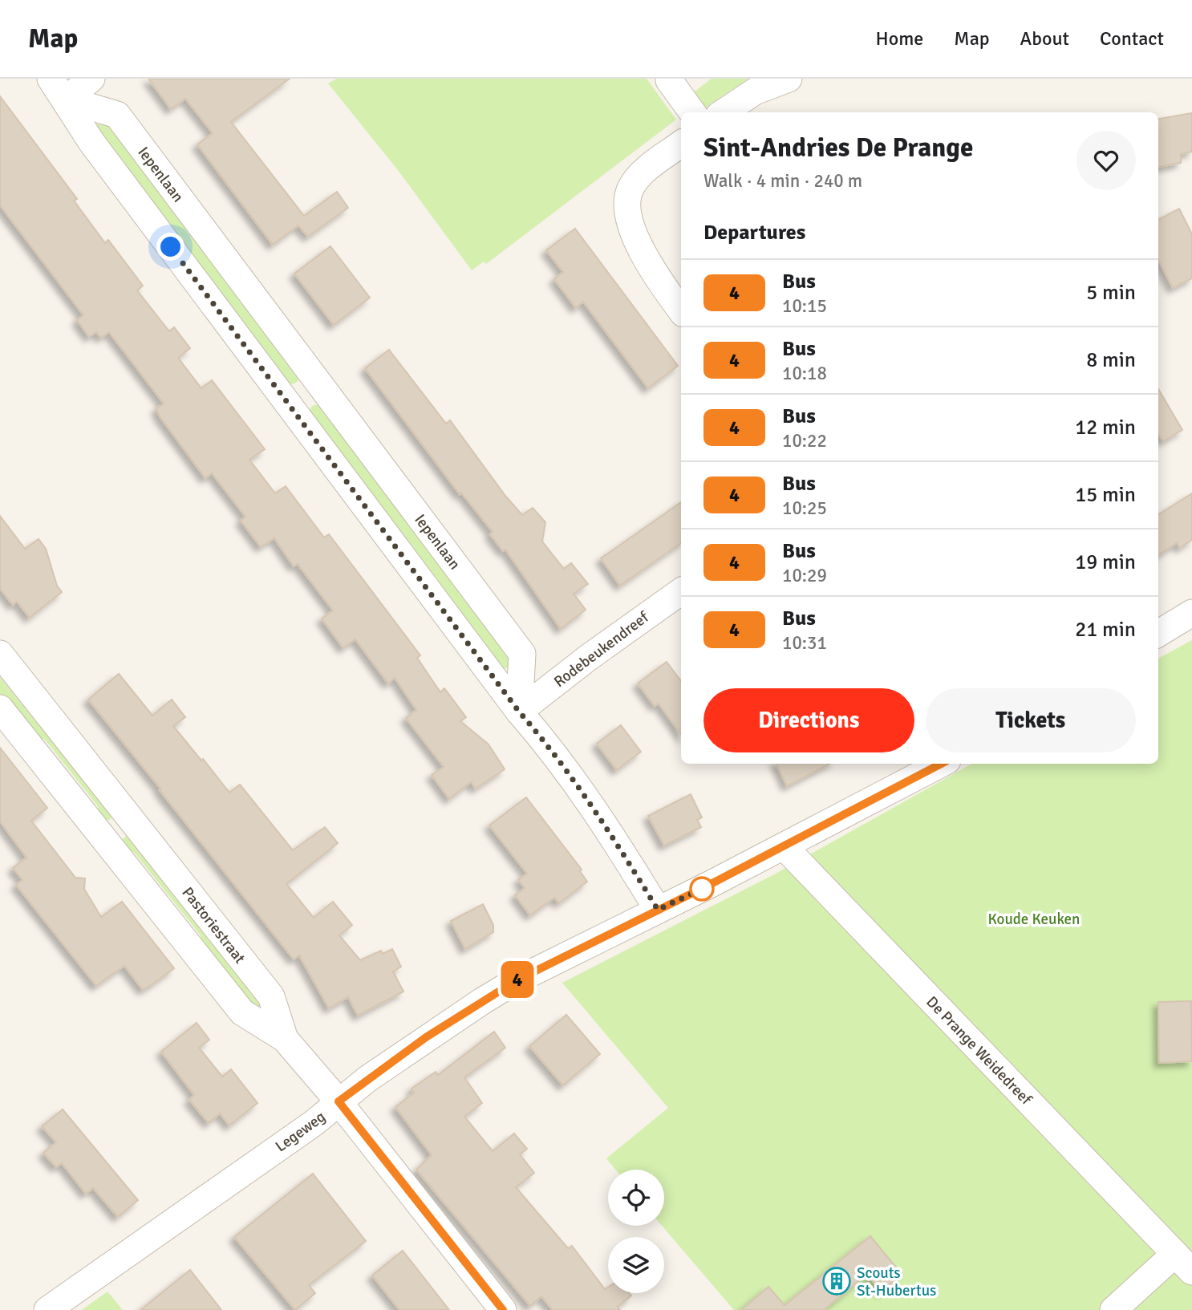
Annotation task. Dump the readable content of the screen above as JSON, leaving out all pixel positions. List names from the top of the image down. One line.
{"streets":{"street":["Iepenlaan","Rodebeukendreef","Pastoriestraat","De Prange Weidedreef","Legeweg"]},"crossings":[["Iepenlaan","Rodebeukendreef"],["Pastoriestraat","Legeweg"],["De Prange Weidedreef","Legeweg"]],"parks":["Koude Keuken"],"places":{"building":["Scouts St-Hubertus"]},"lines":["bus line 4"],"page":{"header":"Map","nav":["Home","Map","About","Contact"],"on_map":"4","heading":[["Sint-Andries De Prange","Walk · 4 min · 240 m"],"Departures"],"list":[{"mark":"4","name":"Bus","note":"10:15","value":"5 min"},{"mark":"4","name":"Bus","note":"10:18","value":"8 min"},{"mark":"4","name":"Bus","note":"10:22","value":"12 min"},{"mark":"4","name":"Bus","note":"10:25","value":"15 min"},{"mark":"4","name":"Bus","note":"10:29","value":"19 min"},{"mark":"4","name":"Bus","note":"10:31","value":"21 min"}],"buttons":["Directions","Tickets"]}}
